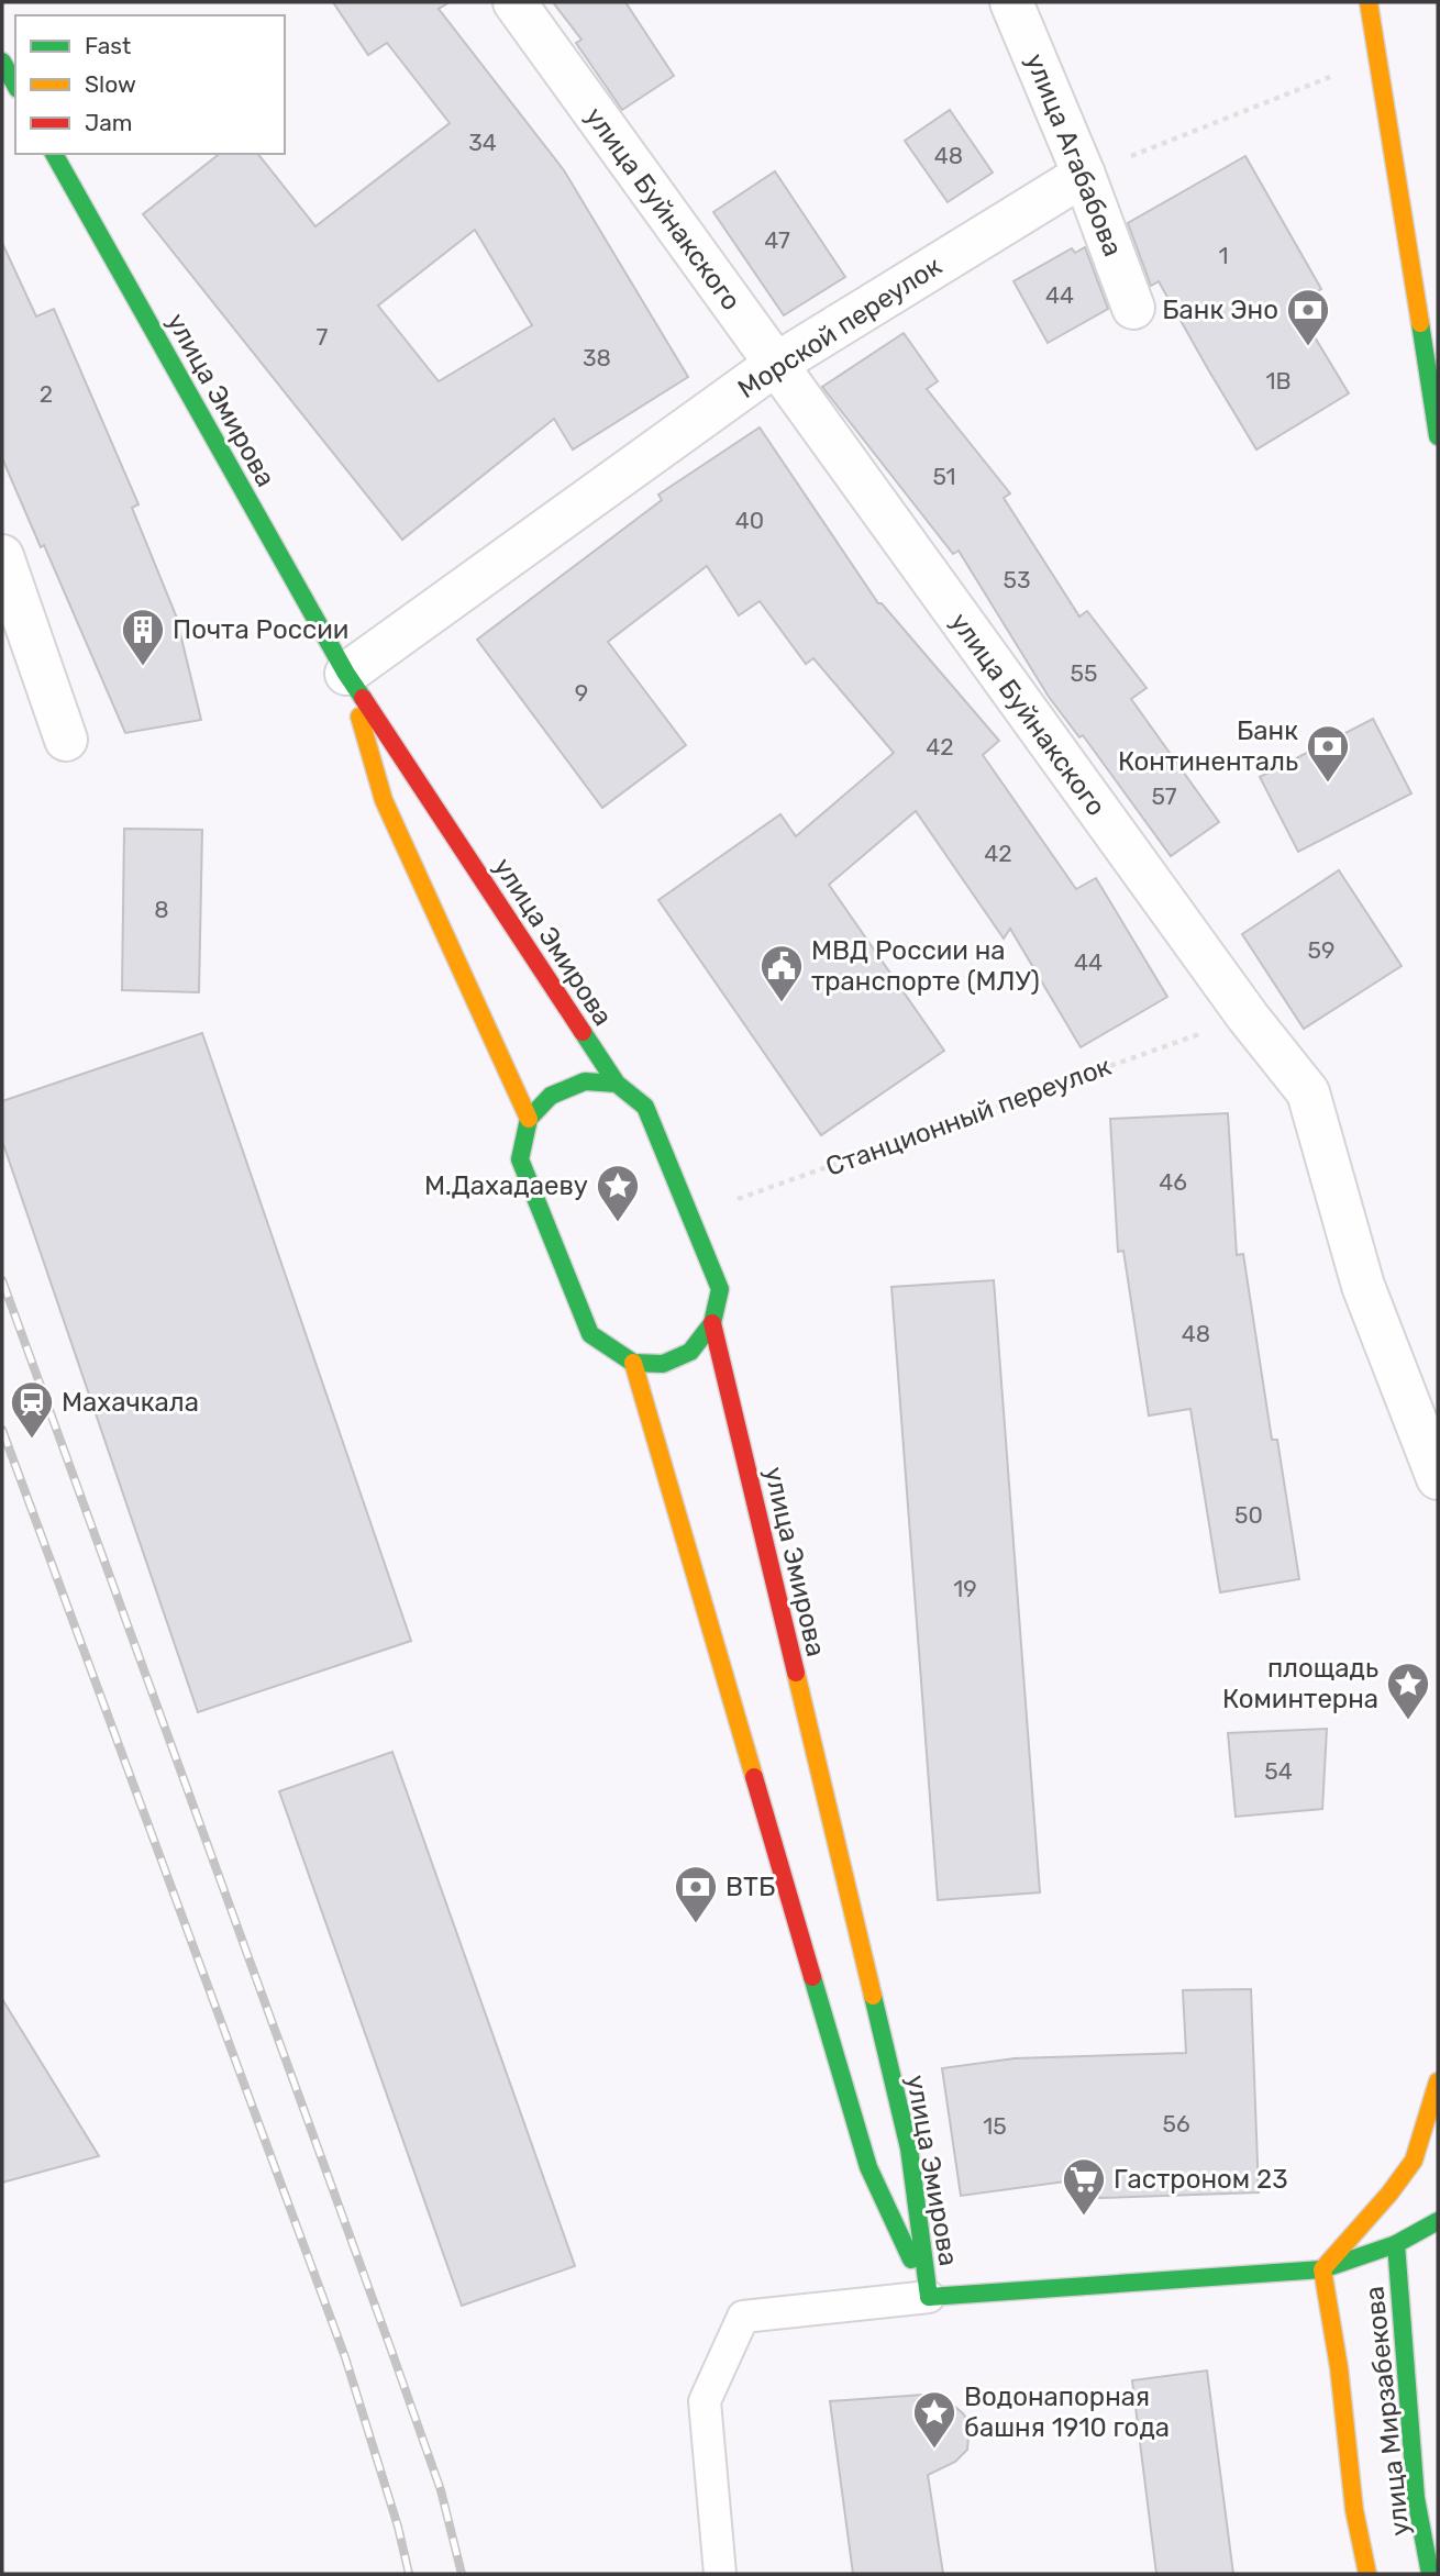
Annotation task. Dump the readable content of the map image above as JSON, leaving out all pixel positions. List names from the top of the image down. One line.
{"streets":{"street":["улица Агабабова","улица Буйнакского","Морской переулок","улица Эмирова","улица Мирзабекова"],"path":["Станционный переулок"]},"crossings":[["улица Агабабова","Морской переулок"],["улица Буйнакского","Морской переулок"],["улица Буйнакского","Станционный переулок"],["Морской переулок","улица Эмирова"],["улица Эмирова","Станционный переулок"]],"places":{"bank":["Банк Эно","Банк Континенталь","ВТБ"],"building":["Почта России"],"public building":["МВД России на транспорте (МЛУ)"],"place":["М.Дахадаеву","площадь Коминтерна","Водонапорная башня 1910 года"],"station":["Махачкала"],"supermarket":["Гастроном 23"]},"house_numbers":["34","48","47","1","44","7","38","1В","2","51","40","53","55","9","42","57","42","8","59","44","46","48","50","19","54","56","15"],"legend":["Fast","Slow","Jam"]}
